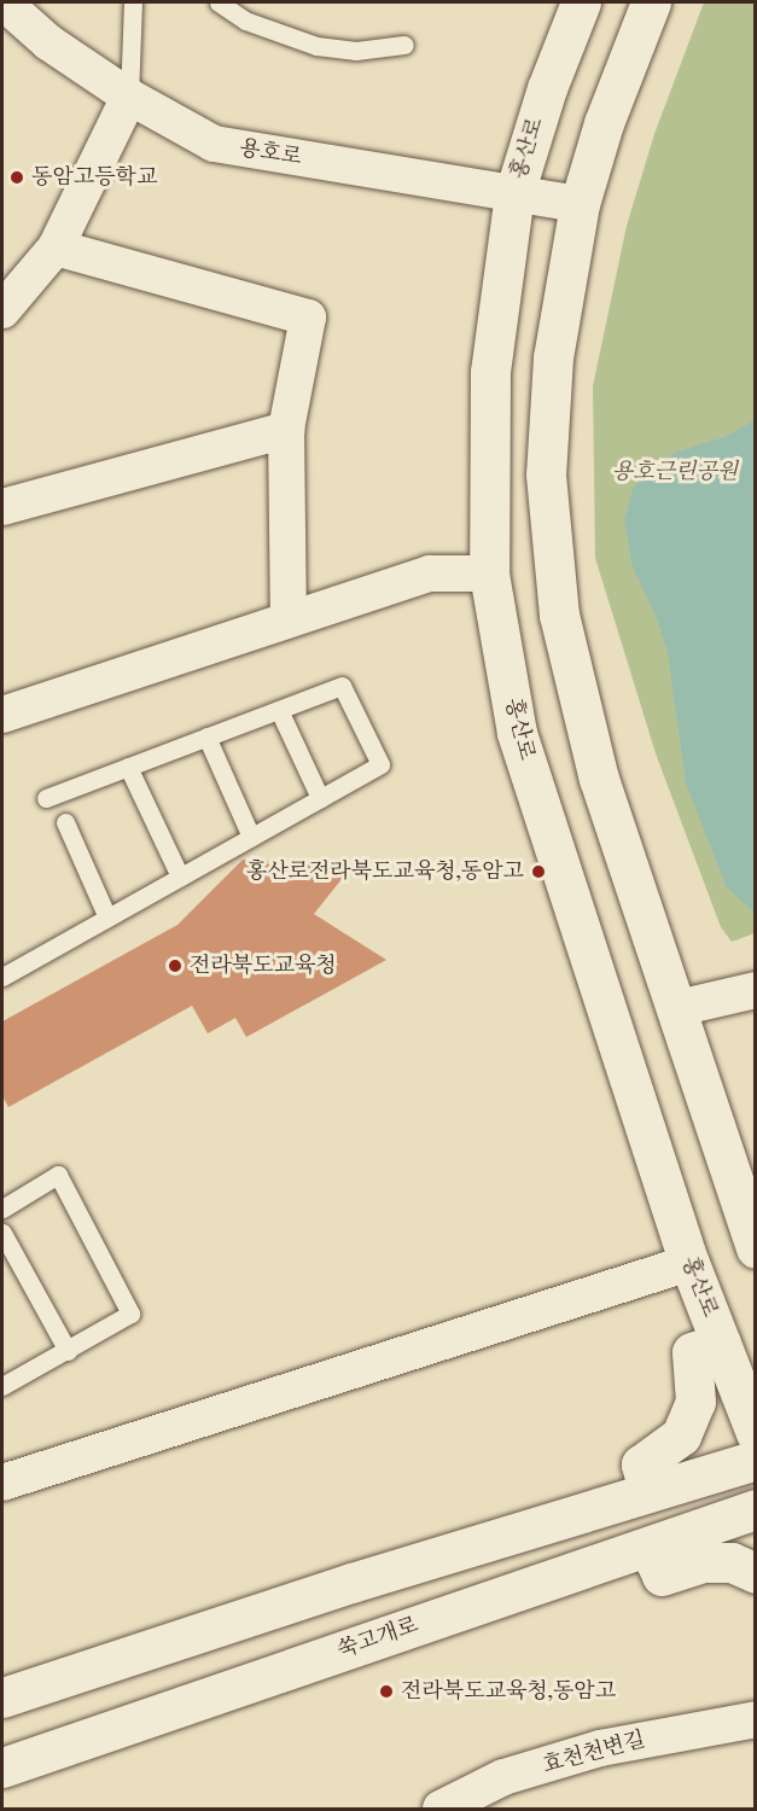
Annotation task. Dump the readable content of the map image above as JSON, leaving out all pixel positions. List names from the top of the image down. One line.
{"streets":{"street":["홍산로","용호로","쑥고개로","효천천변길"]},"crossings":[["홍산로","용호로"]],"parks":["용호근린공원"],"places":["동암고등학교","홍산로전라북도교육청,동암고","전라북도교육청","전라북도교육청,동암고"]}
